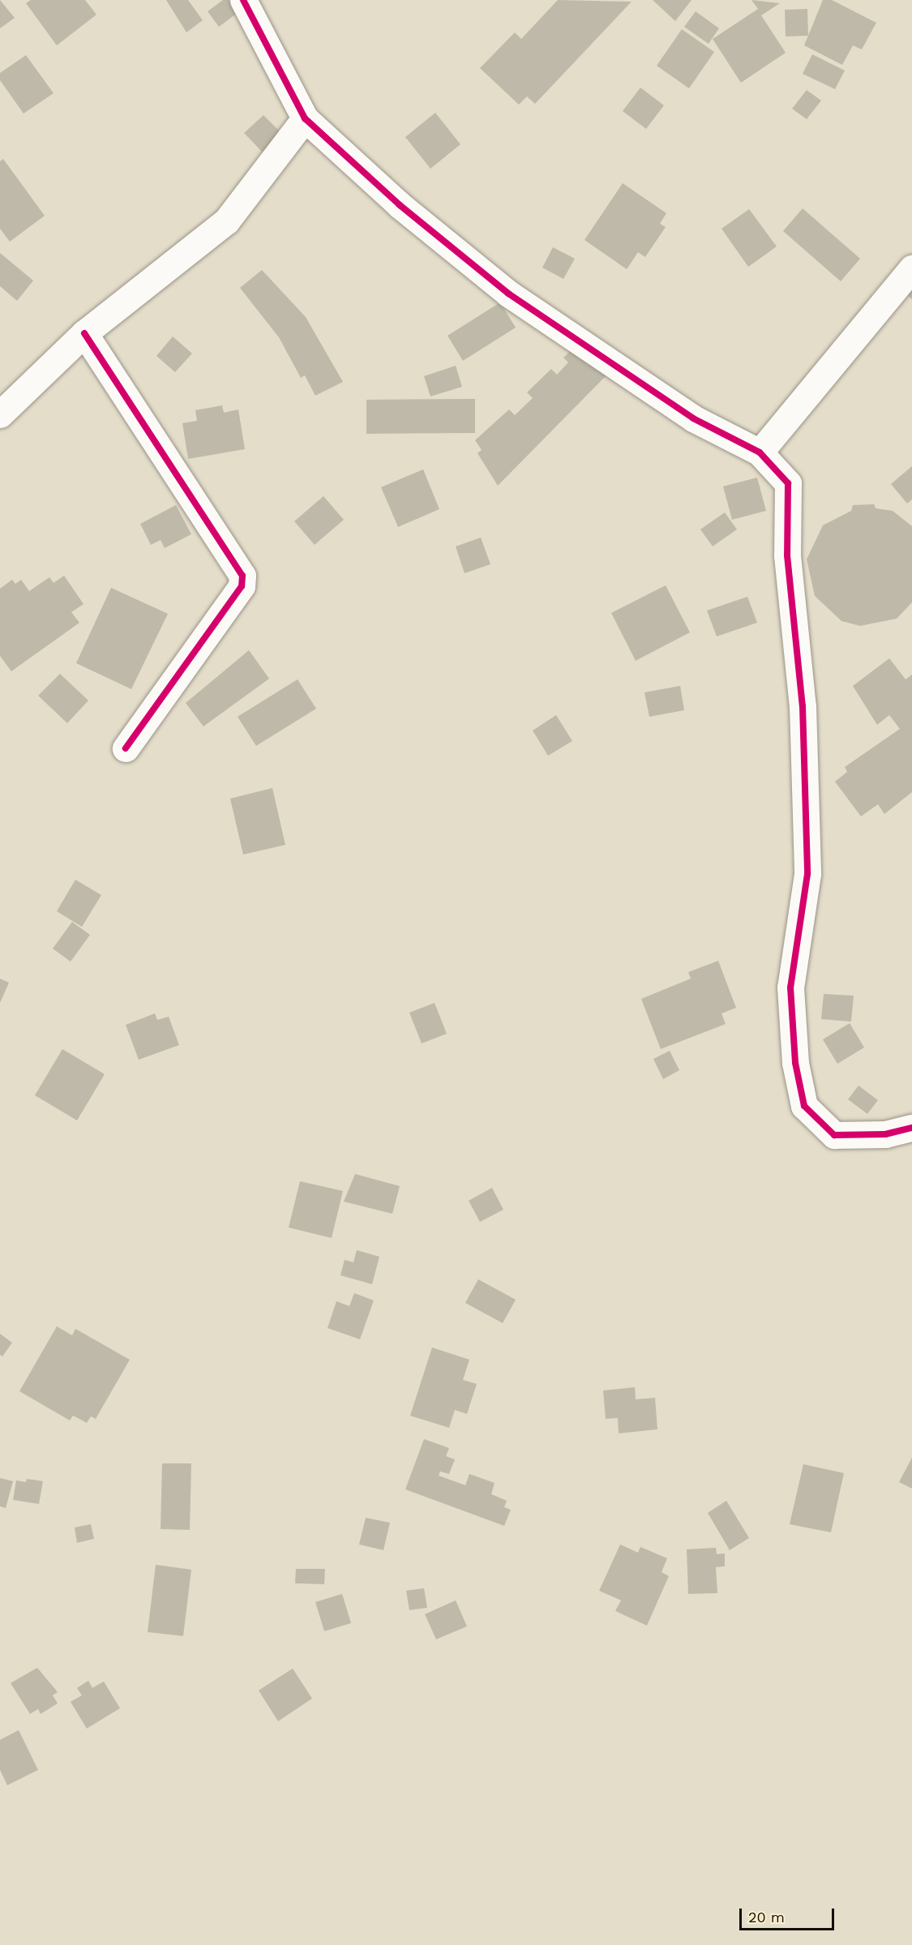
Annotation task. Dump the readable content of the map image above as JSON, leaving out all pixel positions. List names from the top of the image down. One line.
{"scale_bar":"20 m"}
